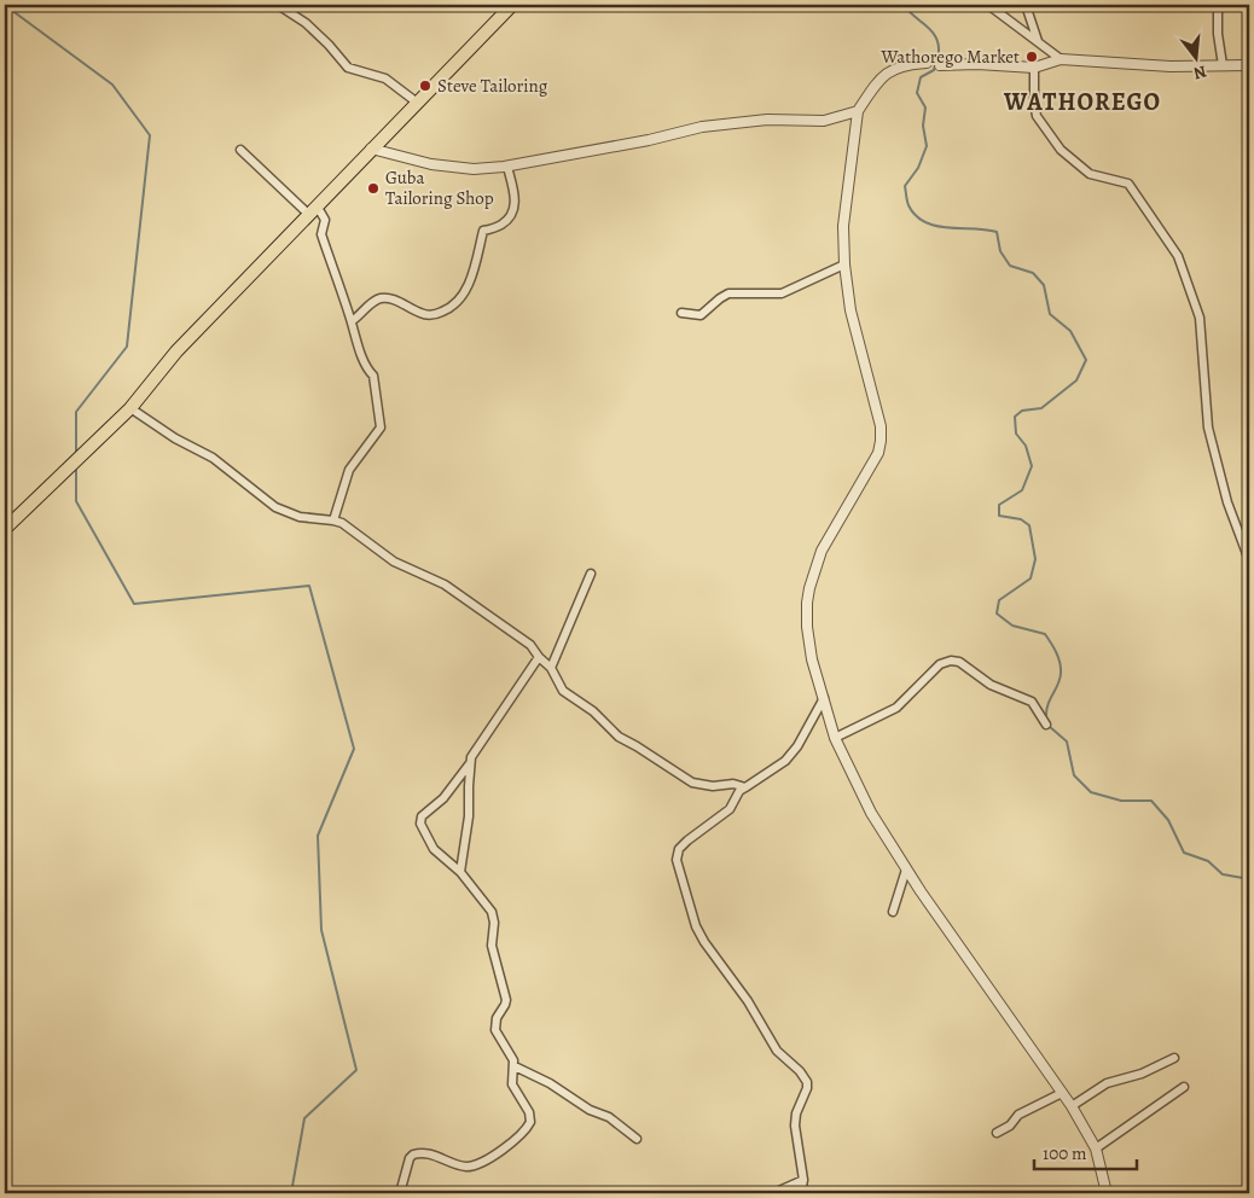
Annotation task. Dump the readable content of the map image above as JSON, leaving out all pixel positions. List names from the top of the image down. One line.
{"districts":["WATHOREGO"],"places":["Wathorego Market","Steve Tailoring","Guba Tailoring Shop"],"scale_bar":"100 m","north":"bottom"}
